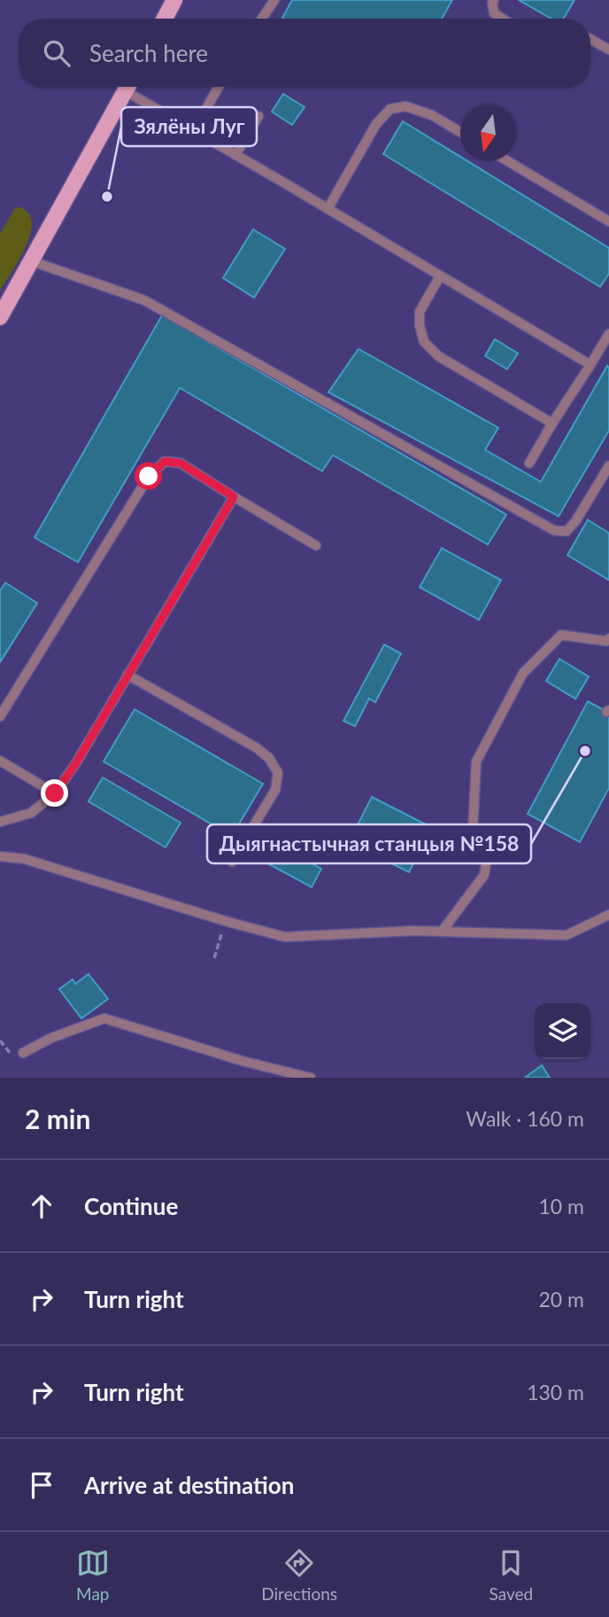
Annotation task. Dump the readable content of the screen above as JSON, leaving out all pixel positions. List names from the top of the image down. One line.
{"places":["Зялёны Луг","Дыягнастычная станцыя №158"],"north":"bottom","page":{"search":"Search here","heading":["2 min","Walk · 160 m"],"list":[["Continue","10 m"],["Turn right","20 m"],["Turn right","130 m"],"Arrive at destination"],"nav":["Map","Directions","Saved"]}}
